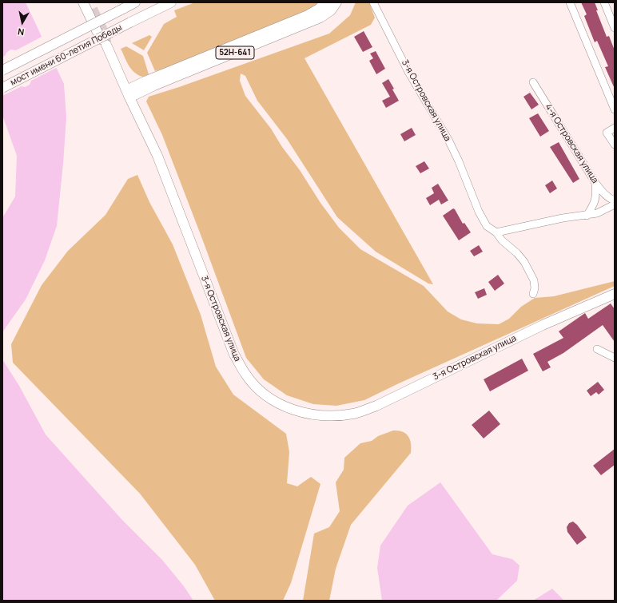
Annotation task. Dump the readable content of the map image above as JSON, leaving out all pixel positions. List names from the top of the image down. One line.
{"streets":{"main road":["52Н-641","мост имени 60-летия Победы","3-я Островская улица"],"street":["4-я Островская улица"]},"crossings":[["52Н-641","3-я Островская улица"]],"north":"bottom"}
